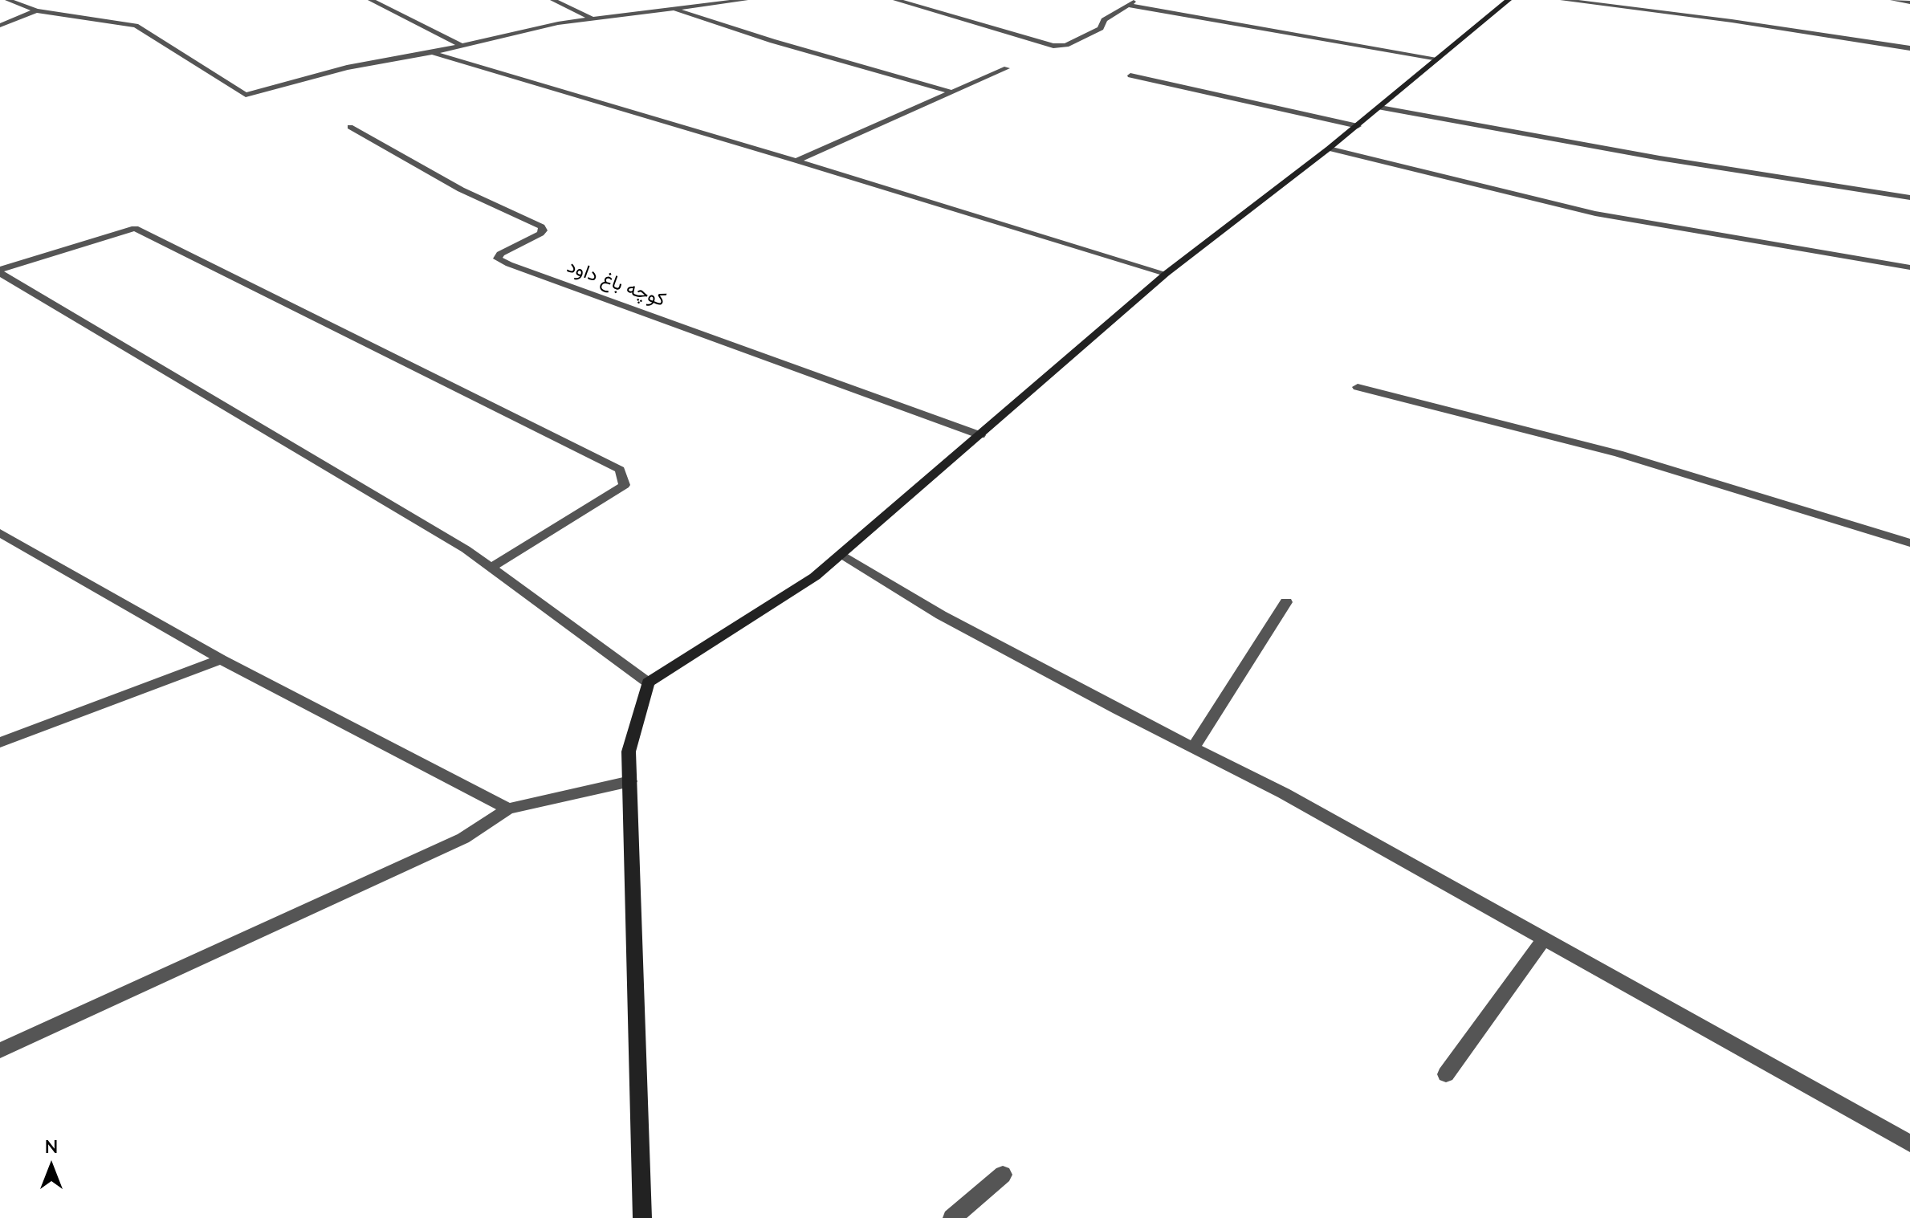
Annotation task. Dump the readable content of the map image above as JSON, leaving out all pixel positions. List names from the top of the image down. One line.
{"streets":{"street":["کوچه باغ داود"]},"north":"top"}
